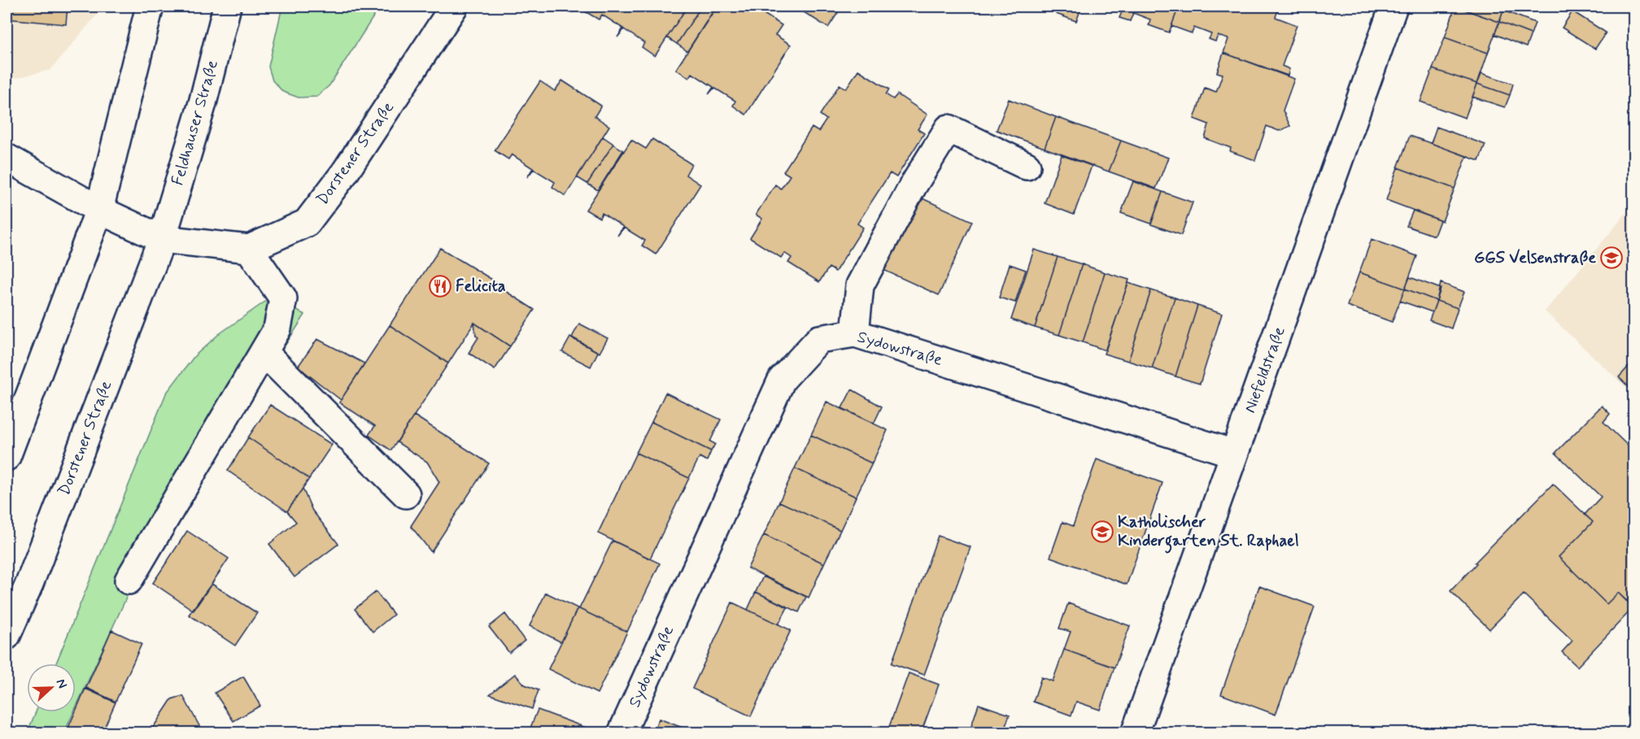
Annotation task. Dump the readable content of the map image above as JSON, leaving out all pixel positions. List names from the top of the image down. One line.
{"streets":{"street":["Feldhauser Straße","Dorstener Straße","Sydowstraße","Niefeldstraße"]},"crossings":[["Feldhauser Straße","Dorstener Straße"],["Sydowstraße","Niefeldstraße"]],"places":{"school or university":["GGS Velsenstraße","Katholischer Kindergarten St. Raphael"],"restaurant":["Felicita"]},"north":"right"}
